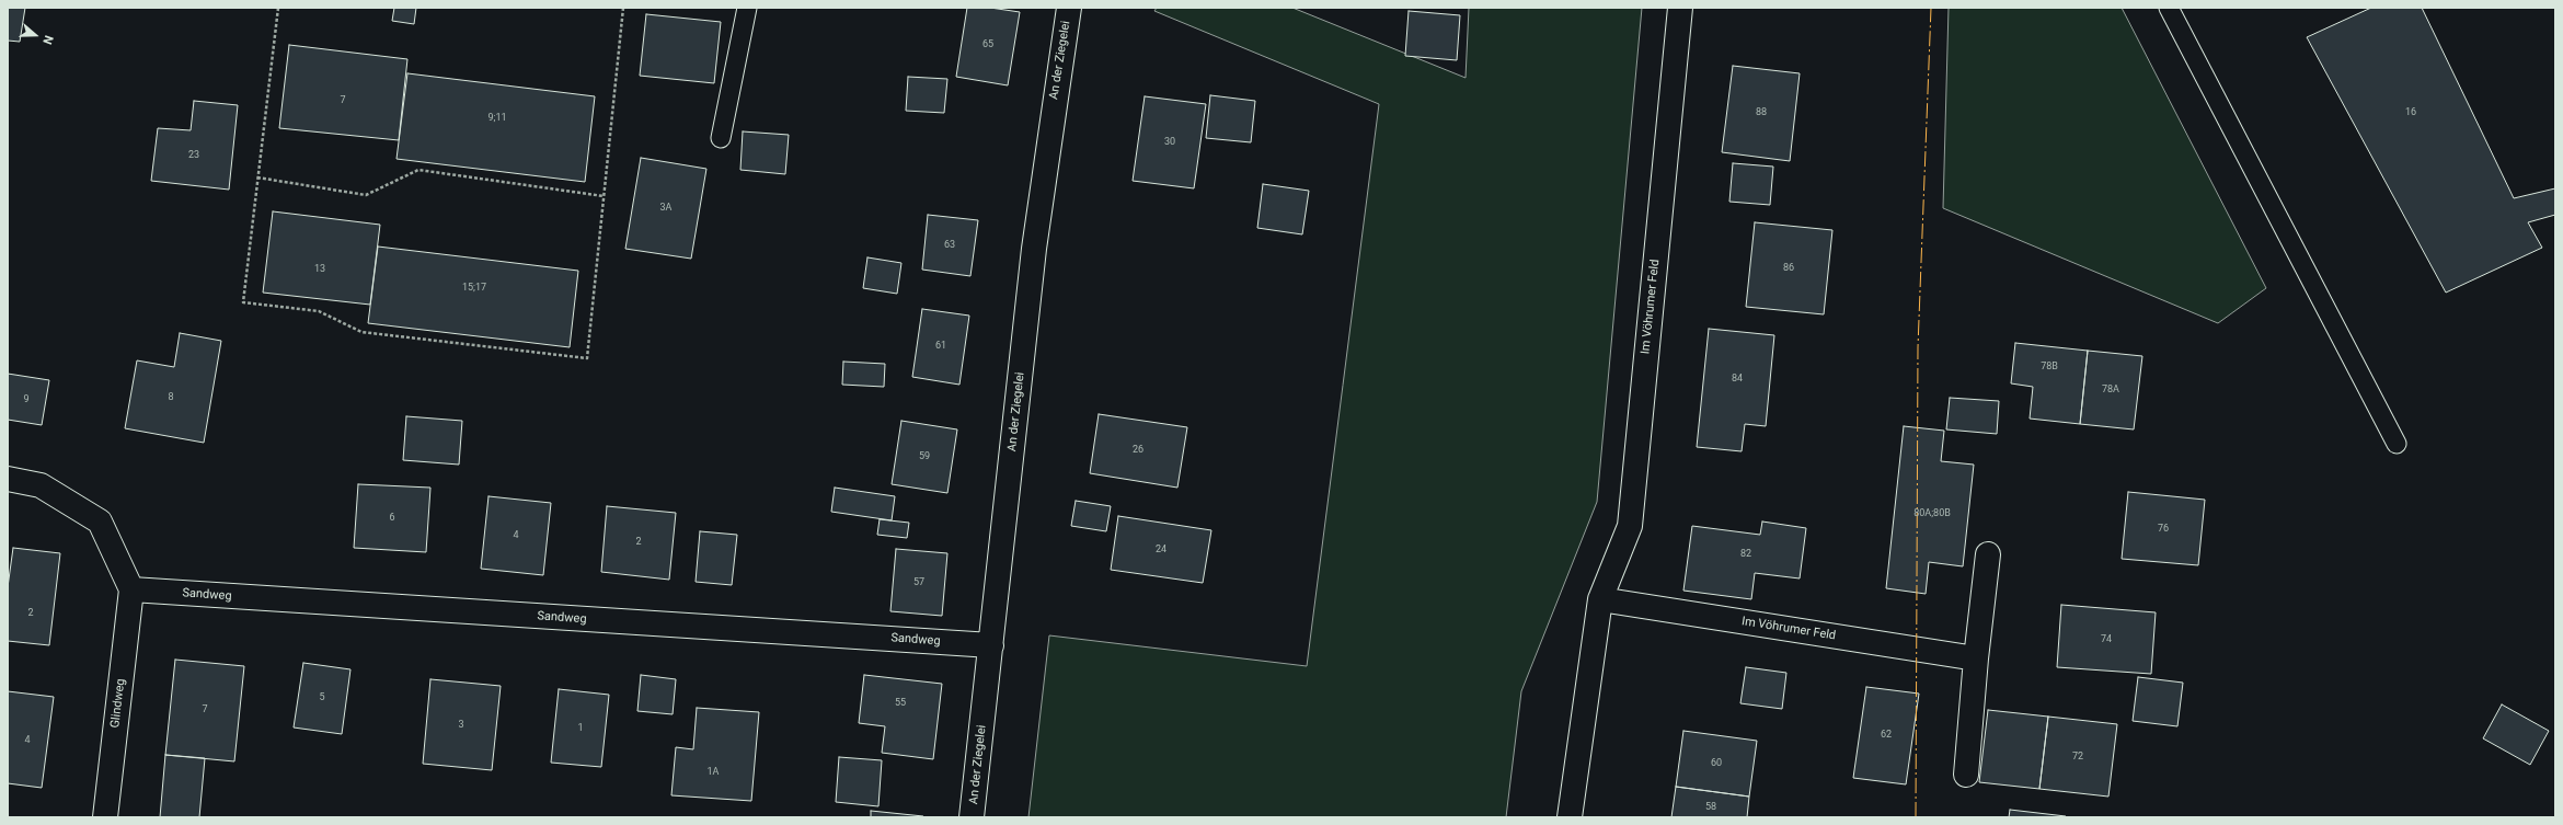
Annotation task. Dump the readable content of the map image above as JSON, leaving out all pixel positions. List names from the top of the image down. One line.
{"streets":{"street":["An der Ziegelei","Im Vöhrumer Feld","Sandweg","Glindweg"]},"crossings":[["An der Ziegelei","Sandweg"],["Sandweg","Glindweg"]],"house_numbers":["65","7","88","16","9;11","30","23","3A","63","86","13","15;17","61","78B","84","78A","8","9","26","59","80A;80B","6","76","4","2","24","82","57","2","74","5","55","7","3","1","62","4","72","60","1A","58"],"north":"right"}
